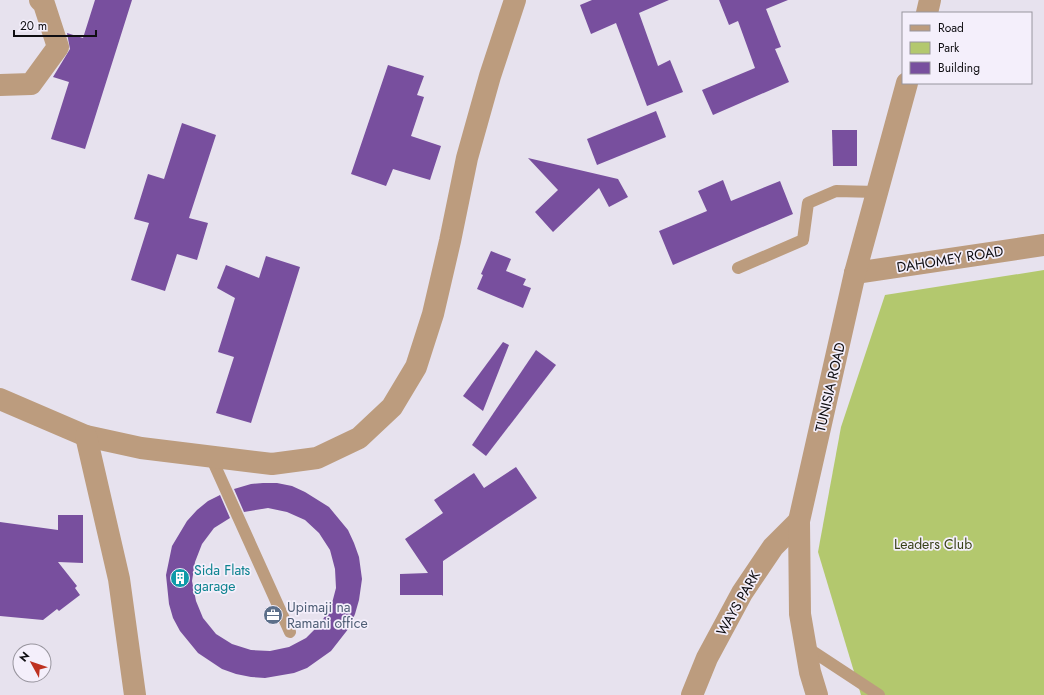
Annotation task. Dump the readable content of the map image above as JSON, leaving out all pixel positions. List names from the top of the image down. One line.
{"streets":{"street":["DAHOMEY ROAD","TUNISIA ROAD","WAYS PARK"]},"crossings":[["DAHOMEY ROAD","TUNISIA ROAD"],["TUNISIA ROAD","WAYS PARK"]],"parks":["Leaders Club"],"places":{"building":["Sida Flats garage"],"office":["Upimaji na Ramani office"]},"legend":["Road","Park","Building"],"scale_bar":"20 m","north":"top left"}
